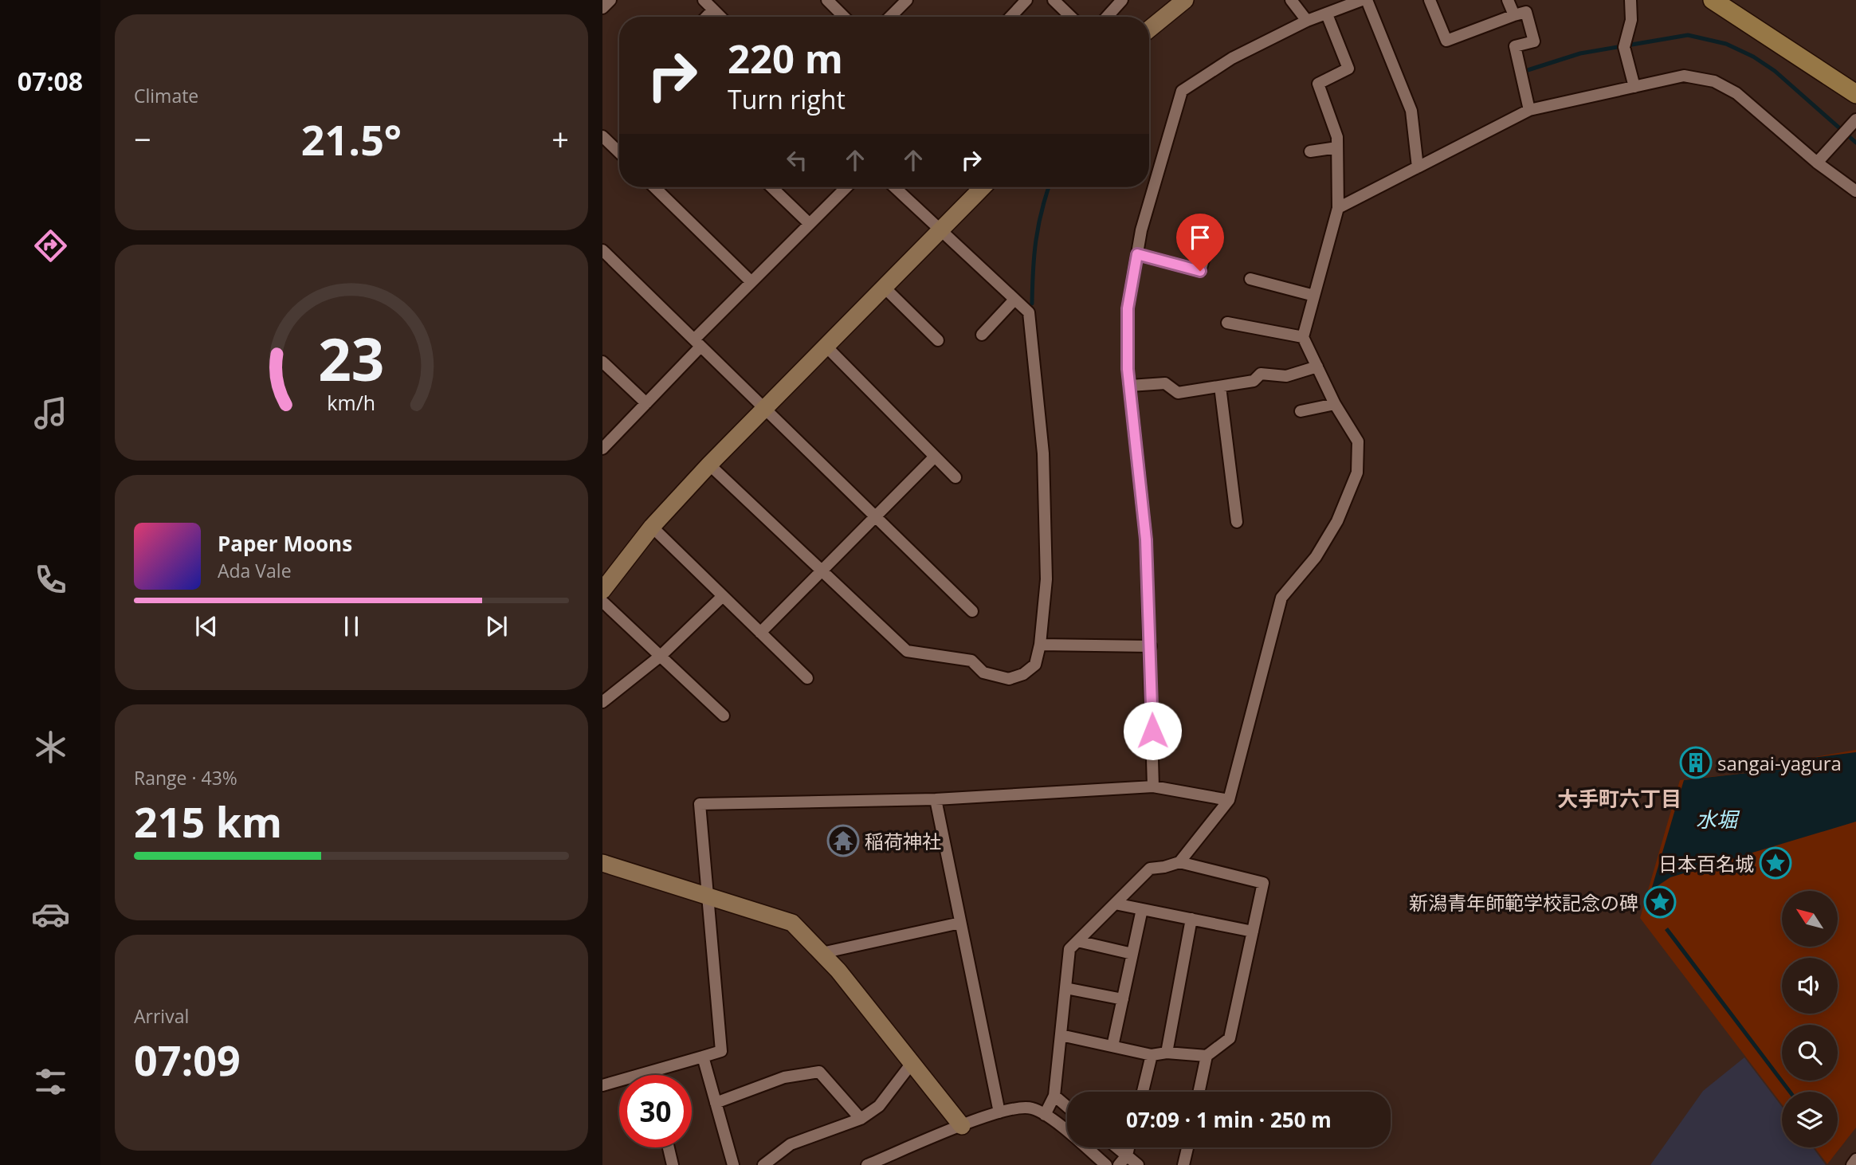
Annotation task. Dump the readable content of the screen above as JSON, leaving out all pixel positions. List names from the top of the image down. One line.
{"districts":["大手町六丁目"],"water":["水堀"],"places":{"building":["sangai-yagura"],"temple":["稲荷神社"],"place":["日本百名城","新潟青年師範学校記念の碑"]},"north":"top left","page":{"tabs":"07:08","tile":["Climate",["Range · 43%","215 km"],["Arrival","07:09"]],"turn":["220 m","Turn right"],"heat":["−","21.5°","+"],"song":["Paper Moons","Ada Vale"],"limit":"30","trip":"07:09 · 1 min · 250 m","gauge":["23","km/h"]}}
